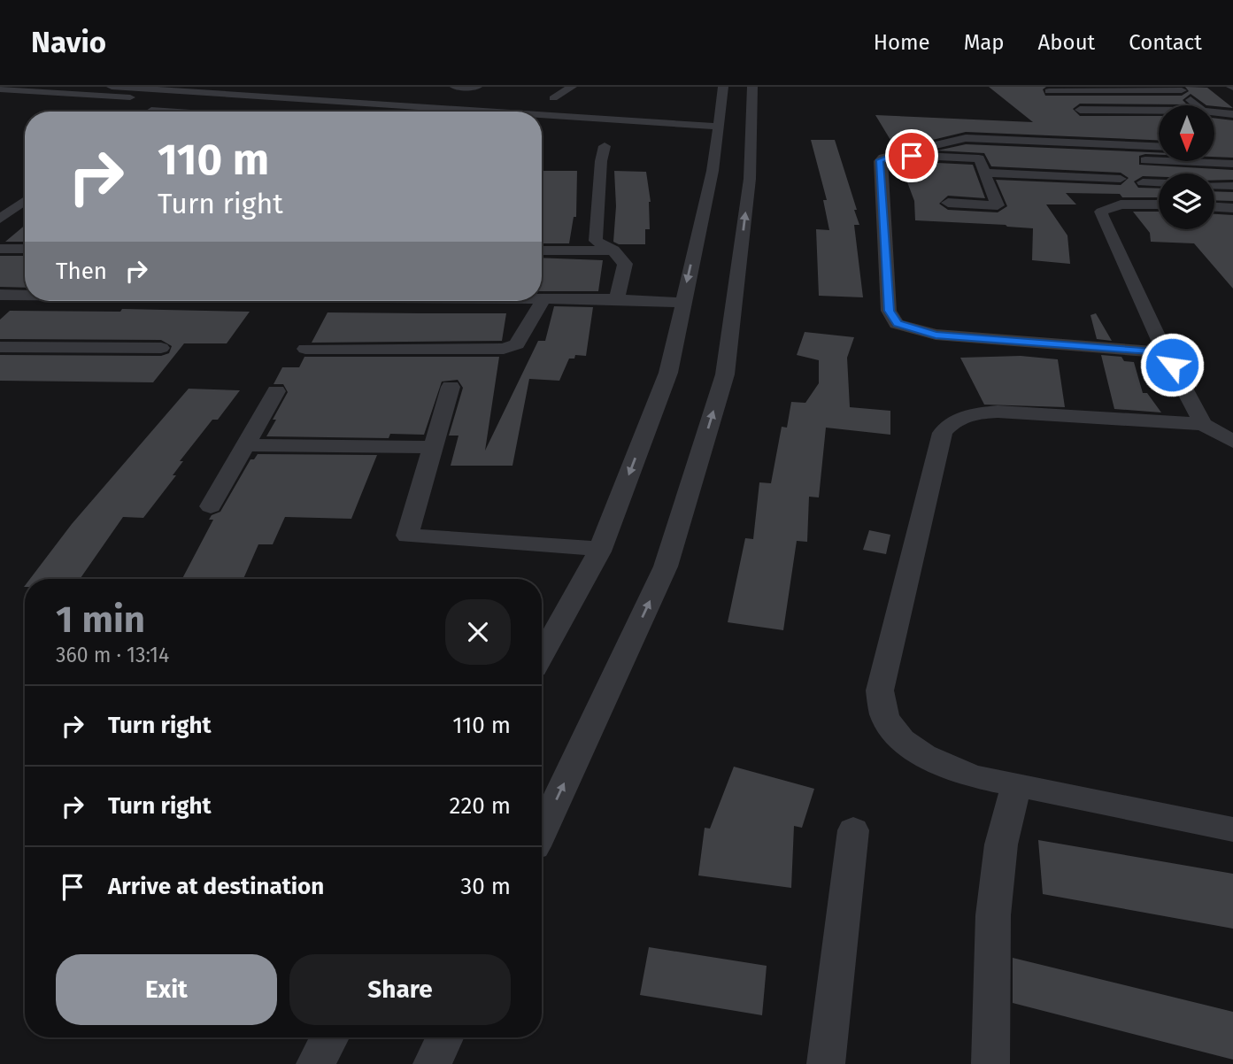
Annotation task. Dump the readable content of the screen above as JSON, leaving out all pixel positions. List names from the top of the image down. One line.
{"north":"bottom","page":{"header":"Navio","nav":["Home","Map","About","Contact"],"turn":["110 m","Turn right"],"then":"Then","heading":["1 min","360 m · 13:14"],"list":[{"name":"Turn right","value":"110 m"},{"name":"Turn right","value":"220 m"},{"name":"Arrive at destination","value":"30 m"}],"buttons":["Exit","Share"]}}
